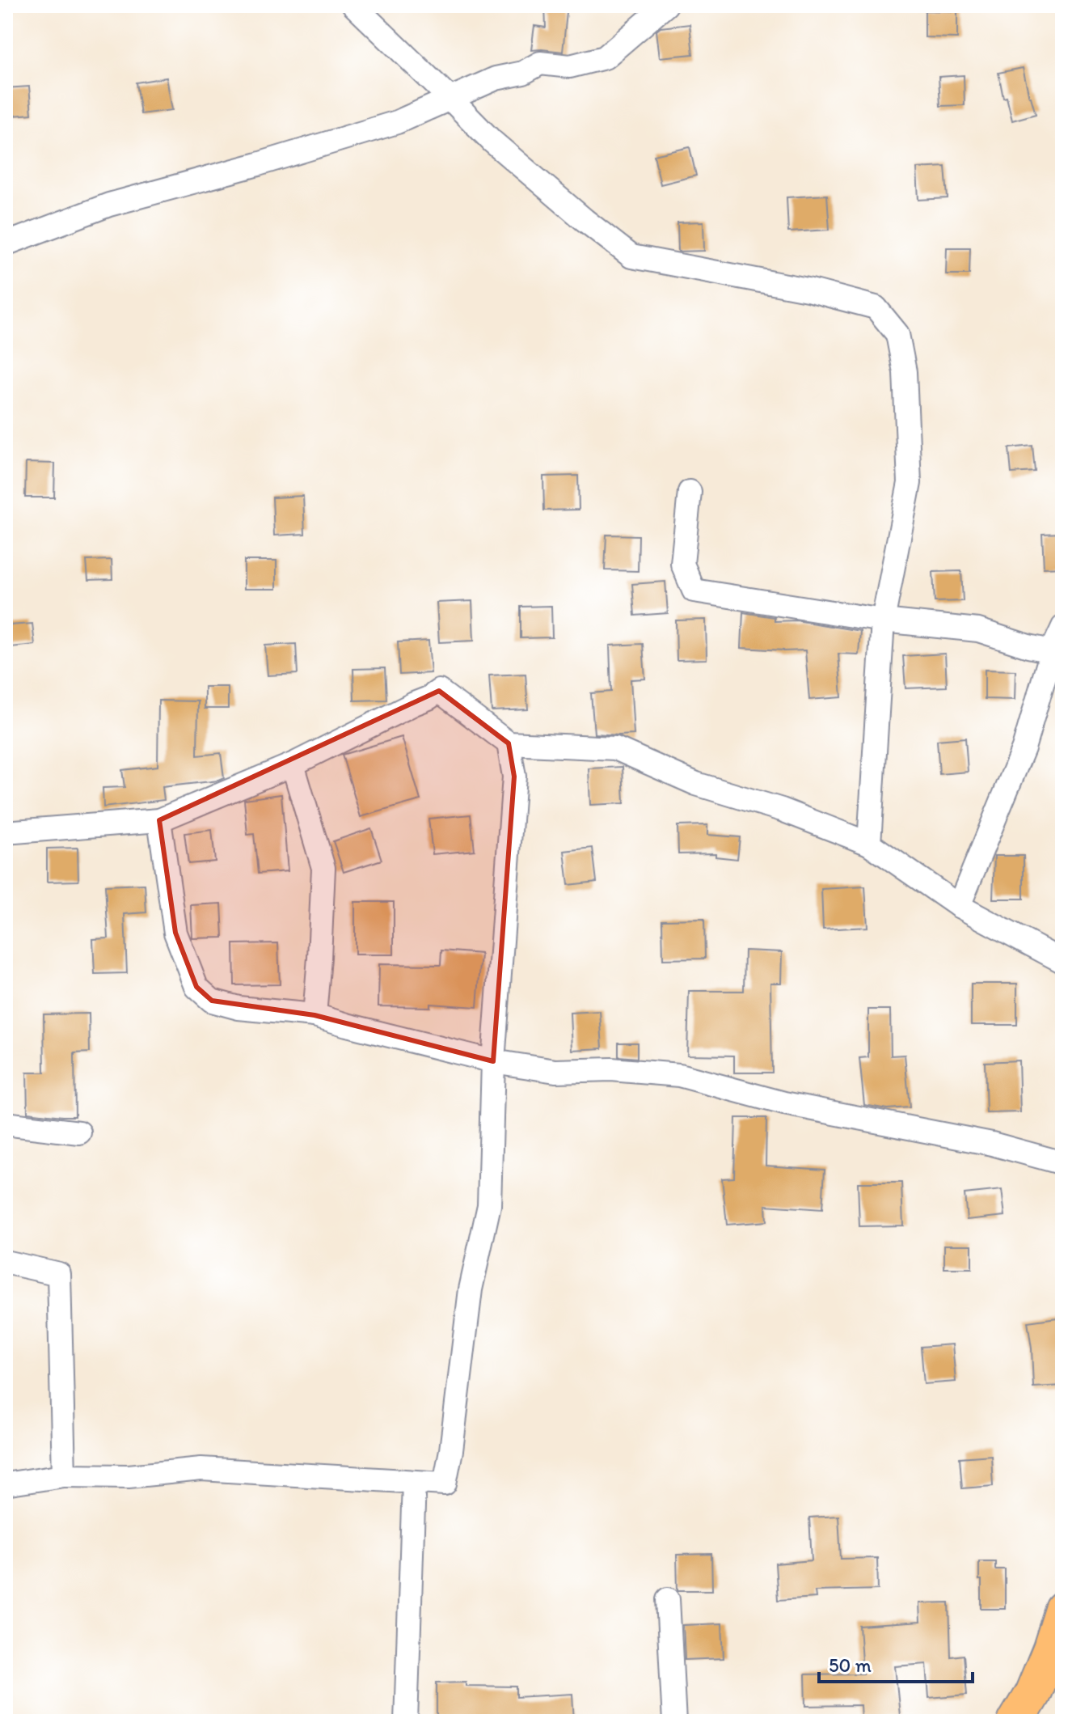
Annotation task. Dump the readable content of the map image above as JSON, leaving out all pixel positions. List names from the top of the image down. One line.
{"scale_bar":"50 m"}
